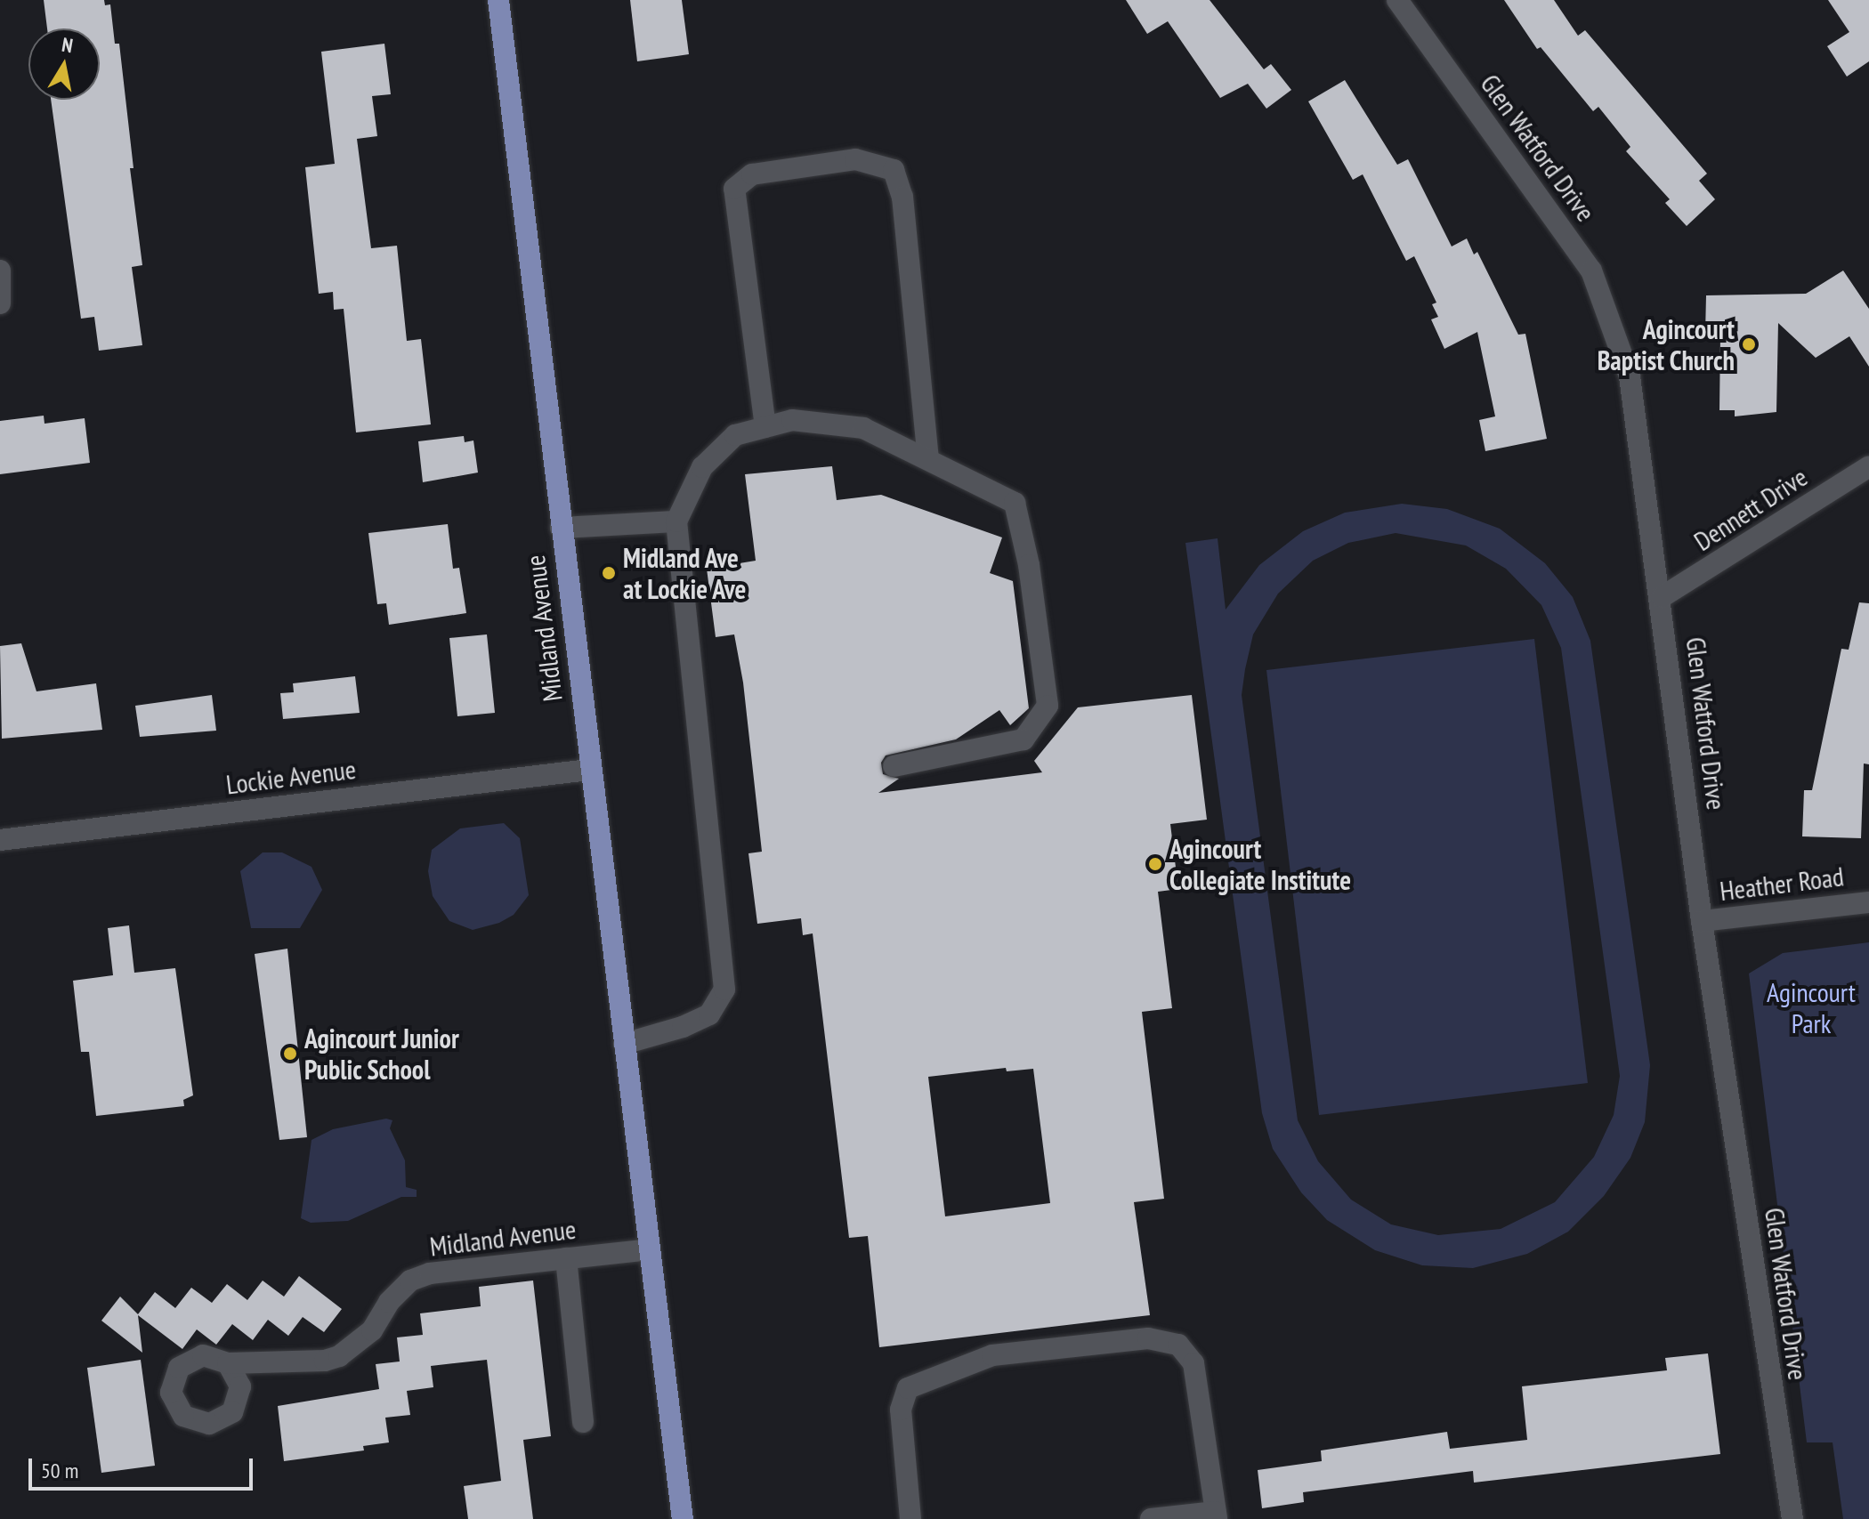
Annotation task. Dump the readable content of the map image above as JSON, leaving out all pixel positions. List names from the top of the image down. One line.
{"streets":{"main road":["Midland Avenue"],"street":["Glen Watford Drive","Dennett Drive","Lockie Avenue","Heather Road"]},"crossings":[["Glen Watford Drive","Dennett Drive"],["Glen Watford Drive","Heather Road"],["Midland Avenue","Lockie Avenue"]],"parks":["Agincourt Park"],"places":["Agincourt Baptist Church","Midland Ave at Lockie Ave","Agincourt Collegiate Institute","Agincourt Junior Public School"],"scale_bar":"50 m","north":"top"}
